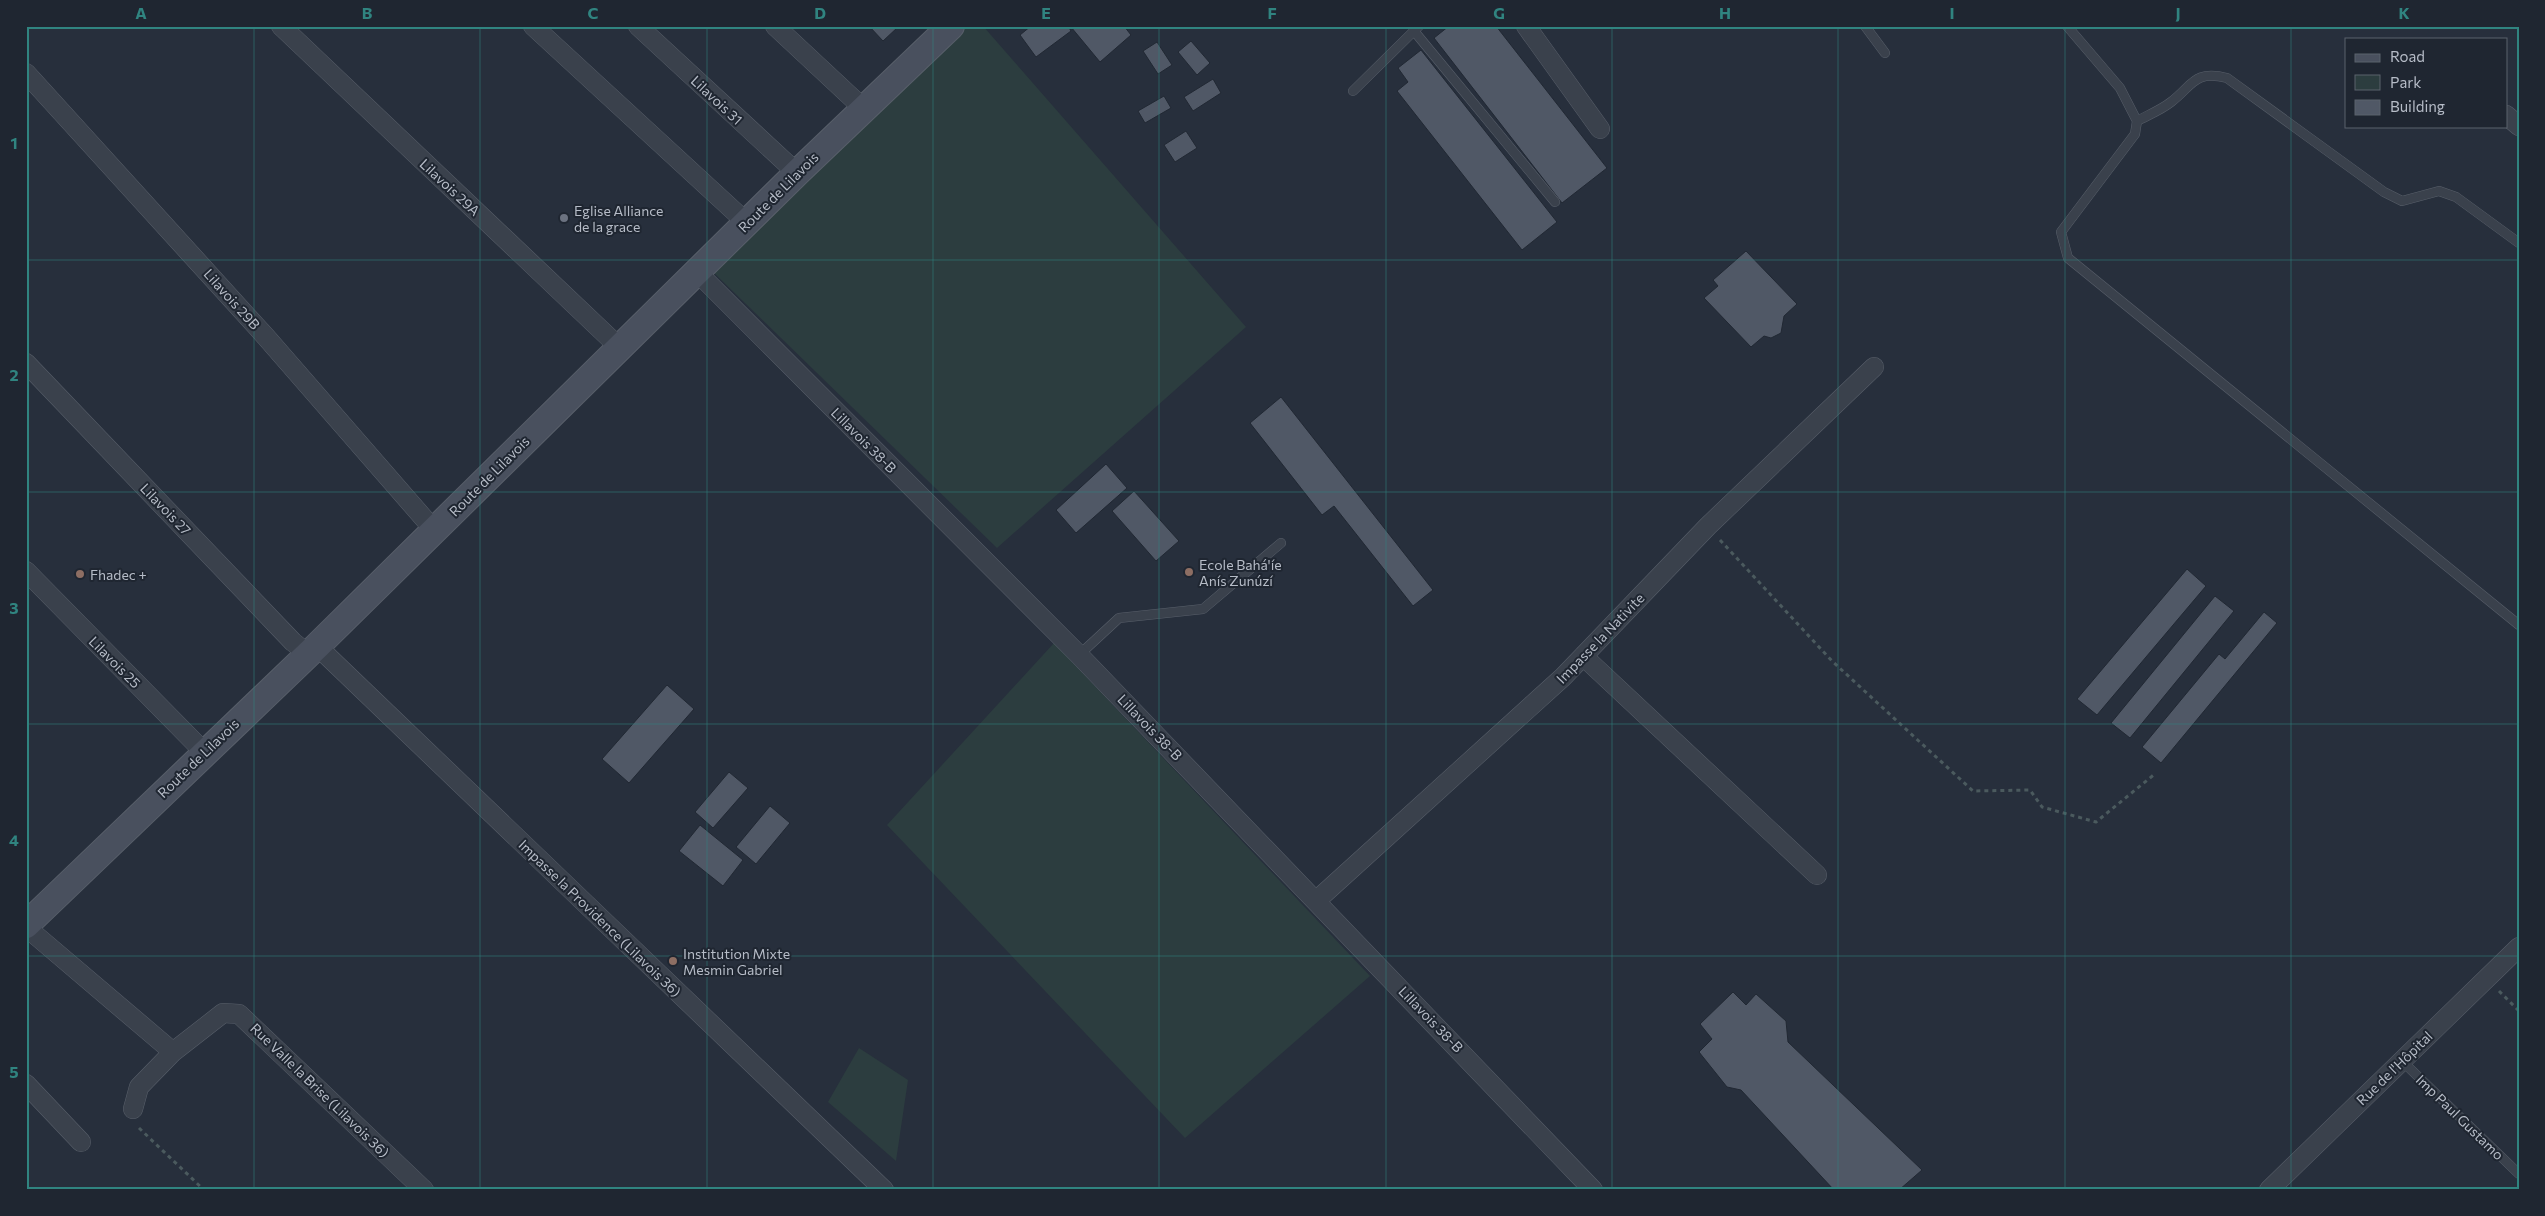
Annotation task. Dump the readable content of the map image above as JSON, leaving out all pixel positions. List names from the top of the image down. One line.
{"streets":{"main road":["Route de Lilavois"],"street":["Lilavois 31","Lilavois 29A","Lilavois 29B","Lillavois 38-B","Lilavois 27","Impasse la Nativite","Lilavois 25","Impasse la Providence (Lilavois 36)","Rue de l'Hôpital","Rue Valle la Brise (Lilavois 36)"],"lane":["Imp Paul Gustamo"]},"crossings":[["Lilavois 31","Route de Lilavois"],["Lilavois 29A","Route de Lilavois"],["Route de Lilavois","Lilavois 29B"],["Route de Lilavois","Lillavois 38-B"],["Route de Lilavois","Lilavois 27"],["Route de Lilavois","Lilavois 25"],["Route de Lilavois","Impasse la Providence (Lilavois 36)"],["Lillavois 38-B","Impasse la Nativite"],["Lilavois 27","Impasse la Providence (Lilavois 36)"],["Rue de l'Hôpital","Imp Paul Gustamo"]],"places":["Eglise Alliance de la grace","Ecole Bahá'íe Anís Zunúzí","Fhadec +","Institution Mixte Mesmin Gabriel"],"legend":["Road","Park","Building"],"grid":{"columns":["A","B","C","D","E","F","G","H","I","J","K"],"rows":["1","2","3","4","5"]}}
